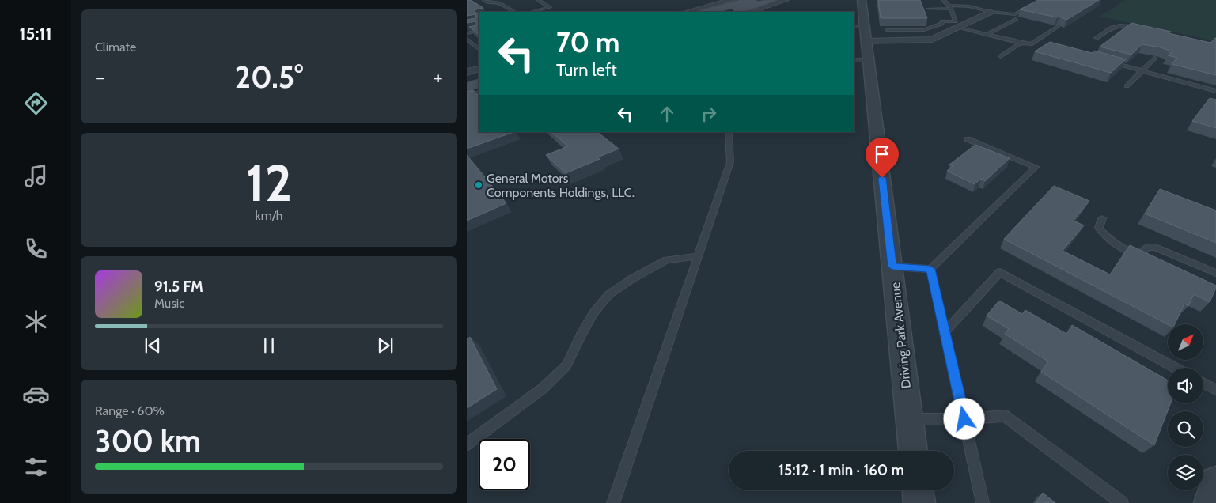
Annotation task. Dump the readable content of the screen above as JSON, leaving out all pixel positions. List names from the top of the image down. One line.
{"streets":{"street":["Driving Park Avenue"]},"places":["General Motors Components Holdings, LLC."],"north":"top right","page":{"tabs":"15:11","tile":["Climate",["12","km/h"],["Range · 60%","300 km"]],"turn":["70 m","Turn left"],"heat":["−","20.5°","+"],"song":["91.5 FM","Music"],"limit":"20","trip":"15:12 · 1 min · 160 m"}}
